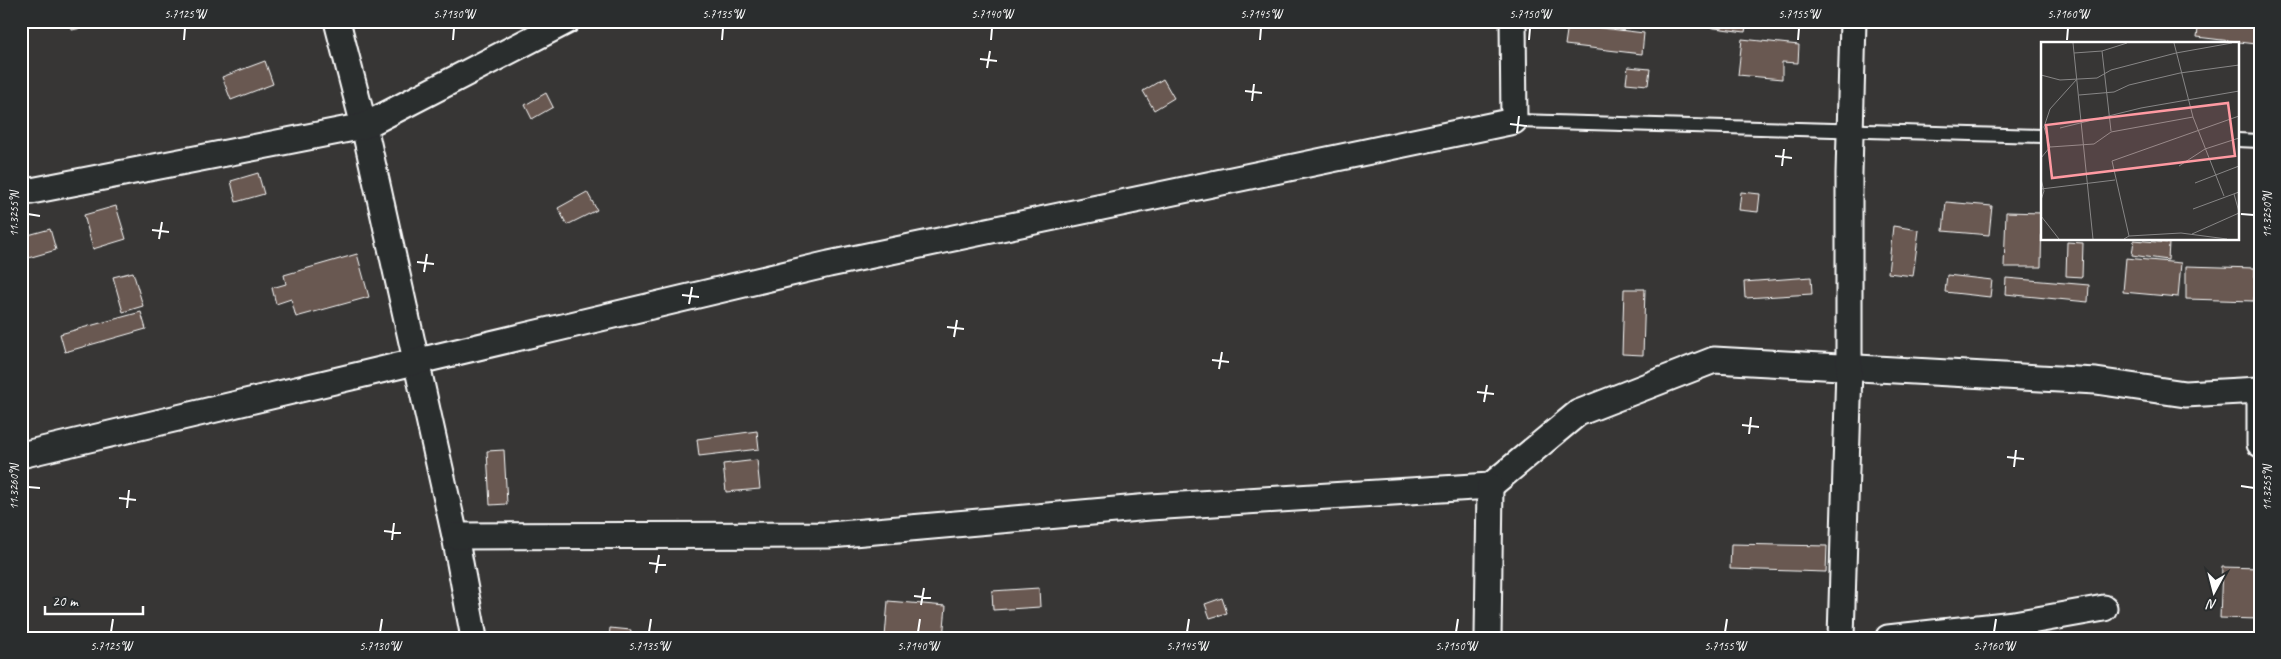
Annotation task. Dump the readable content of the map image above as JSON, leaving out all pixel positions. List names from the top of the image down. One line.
{"scale_bar":"20 m","north":"bottom","coordinates":["5.7125°W","5.7130°W","5.7135°W","5.7140°W","5.7145°W","5.7150°W","5.7155°W","5.7160°W","11.3255°N","11.3250°N","11.3260°N"]}
